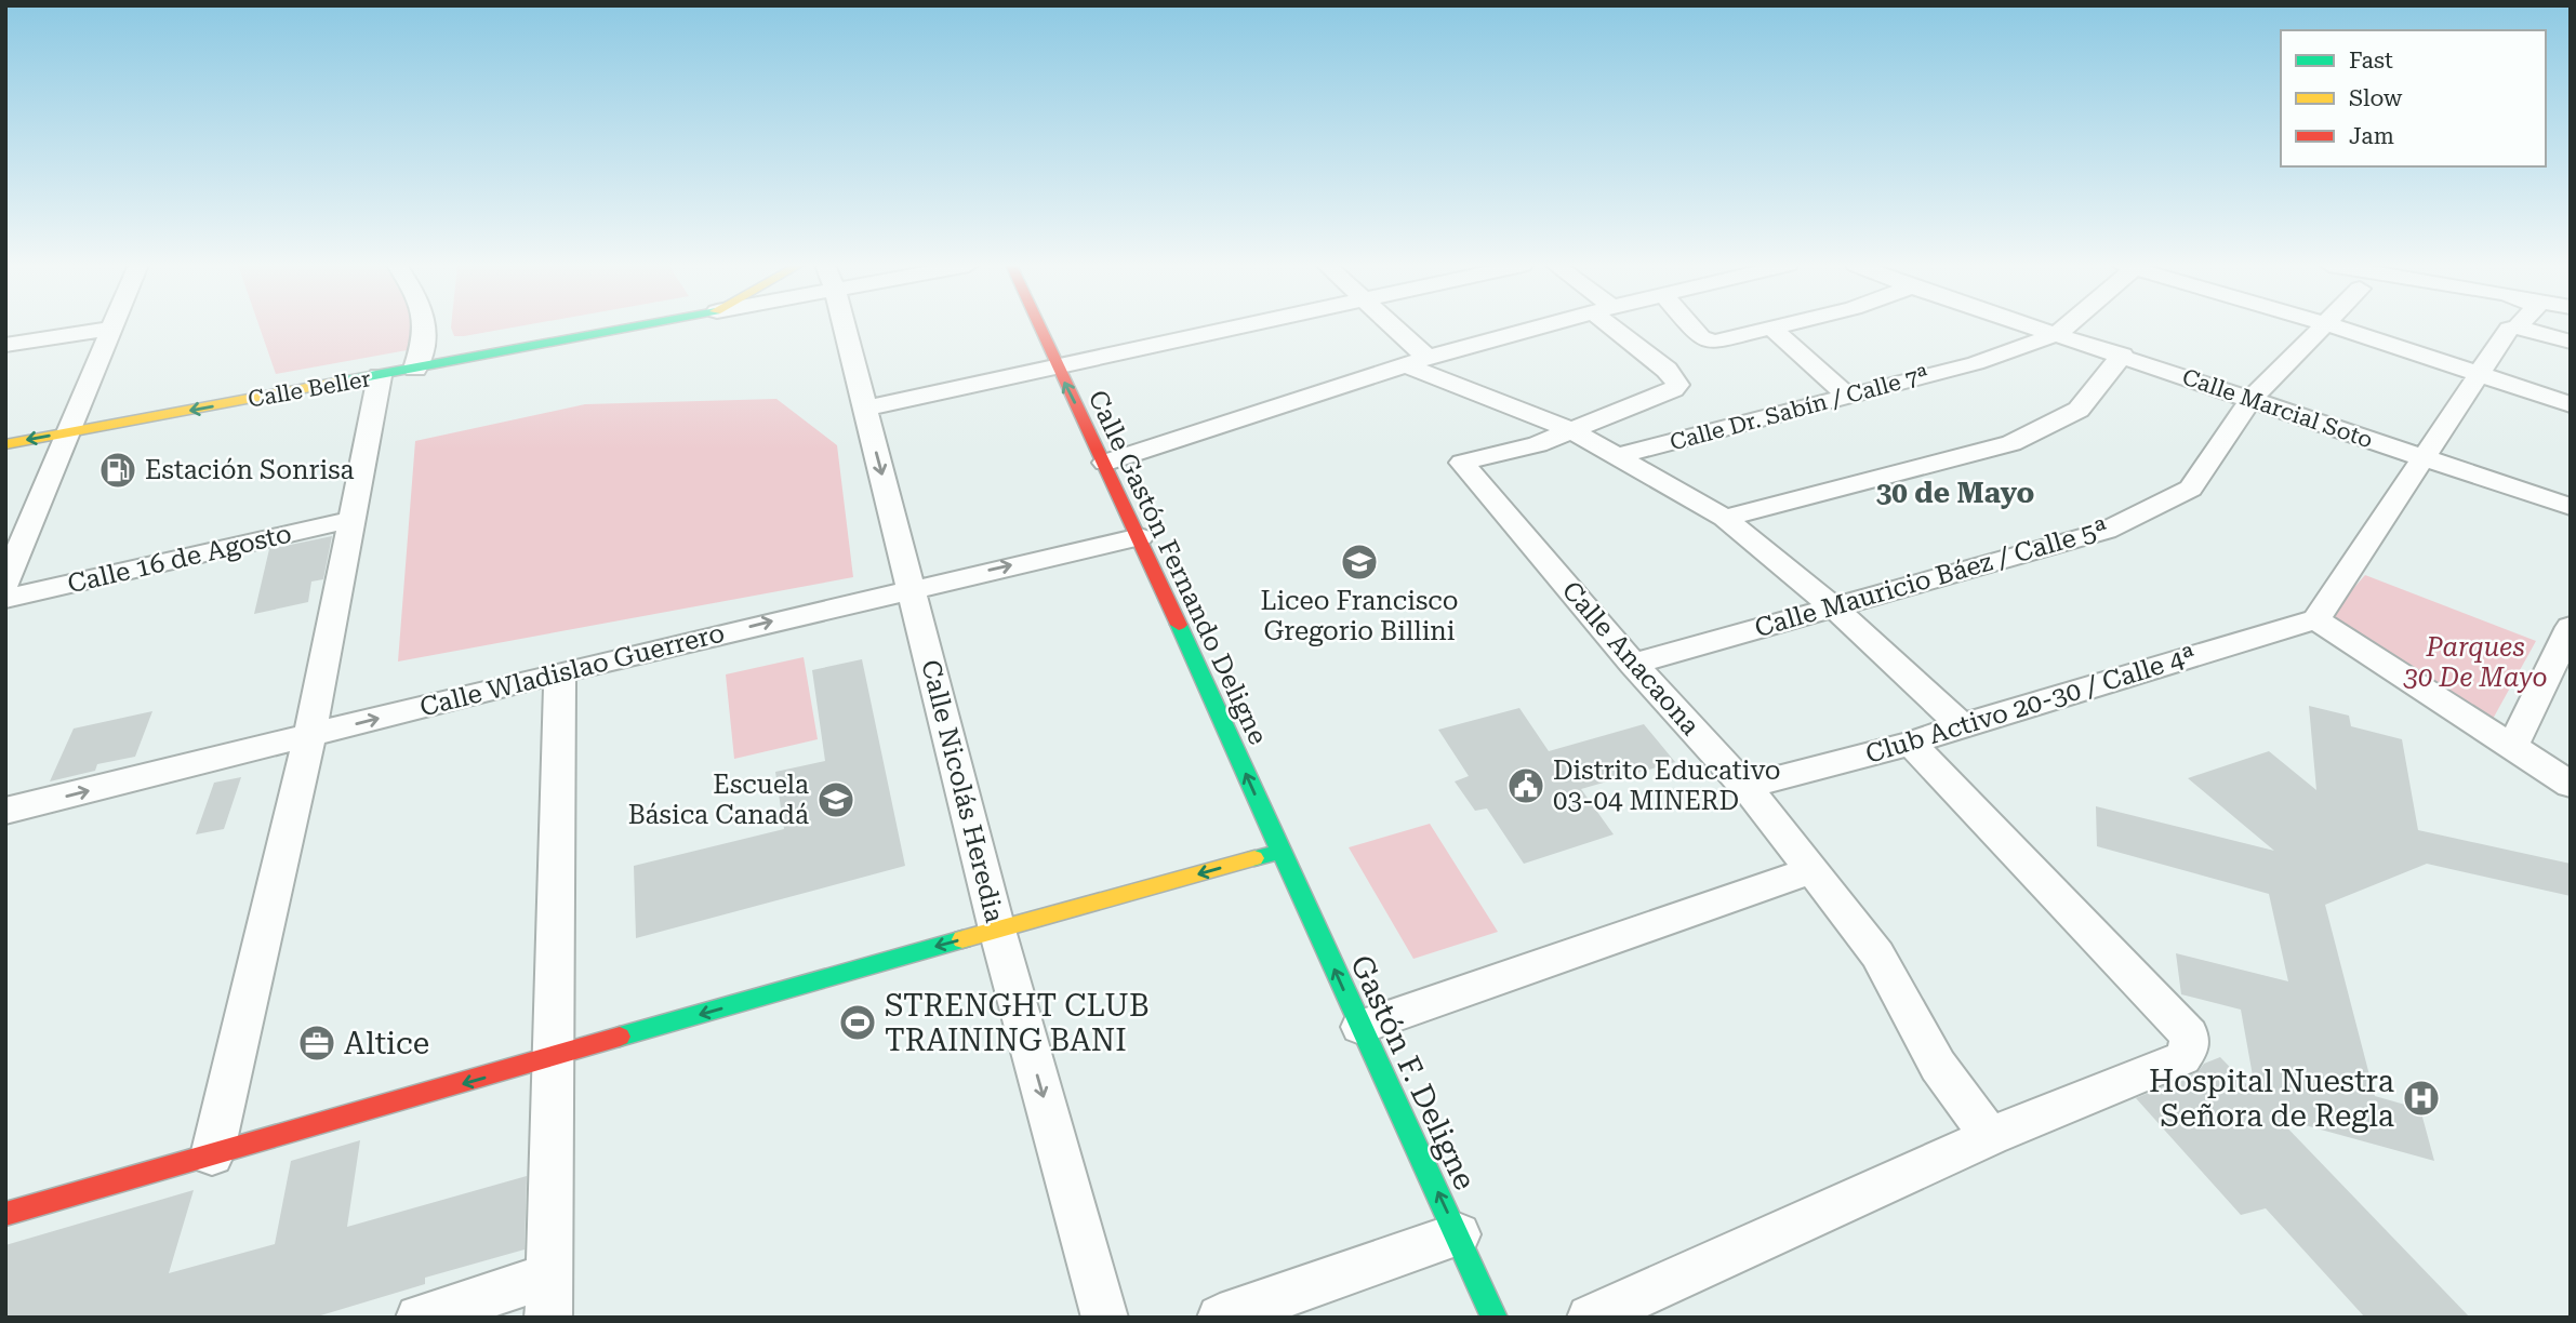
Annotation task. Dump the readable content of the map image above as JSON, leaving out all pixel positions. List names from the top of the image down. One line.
{"streets":{"main road":["Calle Beller","Calle Gastón Fernando Deligne","Gastón F. Deligne"],"street":["Calle Dr. Sabín / Calle 7ª","Calle Marcial Soto","Calle 16 de Agosto","Calle Mauricio Báez / Calle 5ª","Calle Anacaona","Calle Wladislao Guerrero","Club Activo 20-30 / Calle 4ª","Calle Nicolás Heredia"]},"crossings":[["Calle Dr. Sabín / Calle 7ª","Calle Marcial Soto"],["Calle Marcial Soto","Calle Mauricio Báez / Calle 5ª"],["Calle Gastón Fernando Deligne","Calle Wladislao Guerrero"],["Calle Gastón Fernando Deligne","Gastón F. Deligne"],["Calle Mauricio Báez / Calle 5ª","Calle Anacaona"],["Calle Anacaona","Club Activo 20-30 / Calle 4ª"],["Calle Wladislao Guerrero","Calle Nicolás Heredia"]],"one_way":["Calle Beller","Calle Gastón Fernando Deligne","Calle Wladislao Guerrero","Calle Nicolás Heredia","Gastón F. Deligne"],"districts":["30 de Mayo"],"parks":["Parques 30 De Mayo"],"places":{"fuel station":["Estación Sonrisa"],"school or university":["Liceo Francisco Gregorio Billini","Escuela Básica Canadá"],"public building":["Distrito Educativo 03-04 MINERD"],"sports":["STRENGHT CLUB TRAINING BANI"],"office":["Altice"],"hospital":["Hospital Nuestra Señora de Regla"]},"legend":["Fast","Slow","Jam"]}
